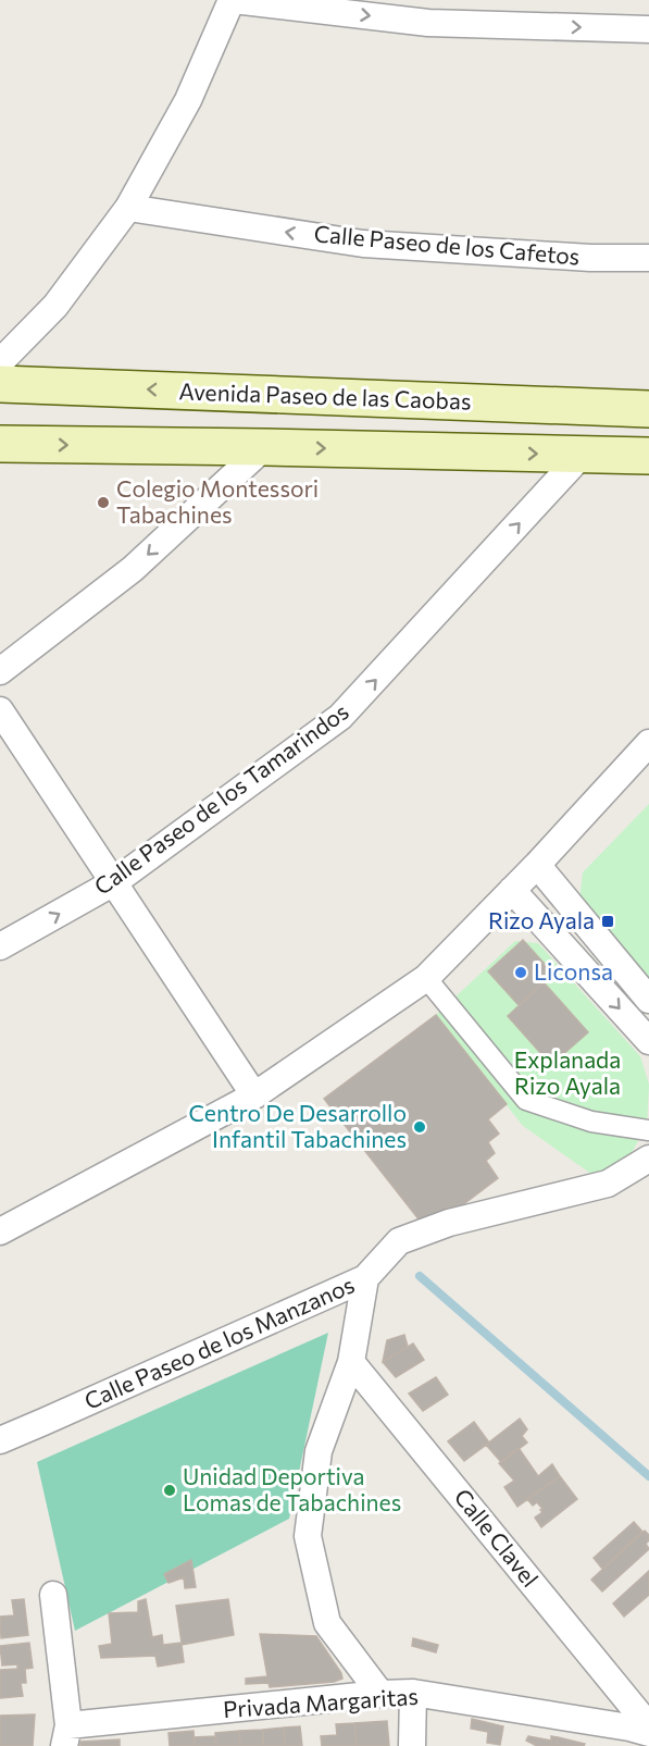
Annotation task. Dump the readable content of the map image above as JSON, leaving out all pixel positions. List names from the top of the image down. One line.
{"streets":{"main road":["Avenida Paseo de las Caobas"],"street":["Calle Paseo de los Cafetos","Calle Paseo de los Tamarindos","Calle Paseo de los Manzanos","Calle Clavel","Privada Margaritas"]},"crossings":[["Calle Clavel","Privada Margaritas"]],"one_way":["Calle Paseo de los Tamarindos"],"parks":["Explanada Rizo Ayala"],"places":{"other":["Colegio Montessori Tabachines","Liconsa","Centro De Desarrollo Infantil Tabachines","Unidad Deportiva Lomas de Tabachines"],"transit":["Rizo Ayala"]}}
